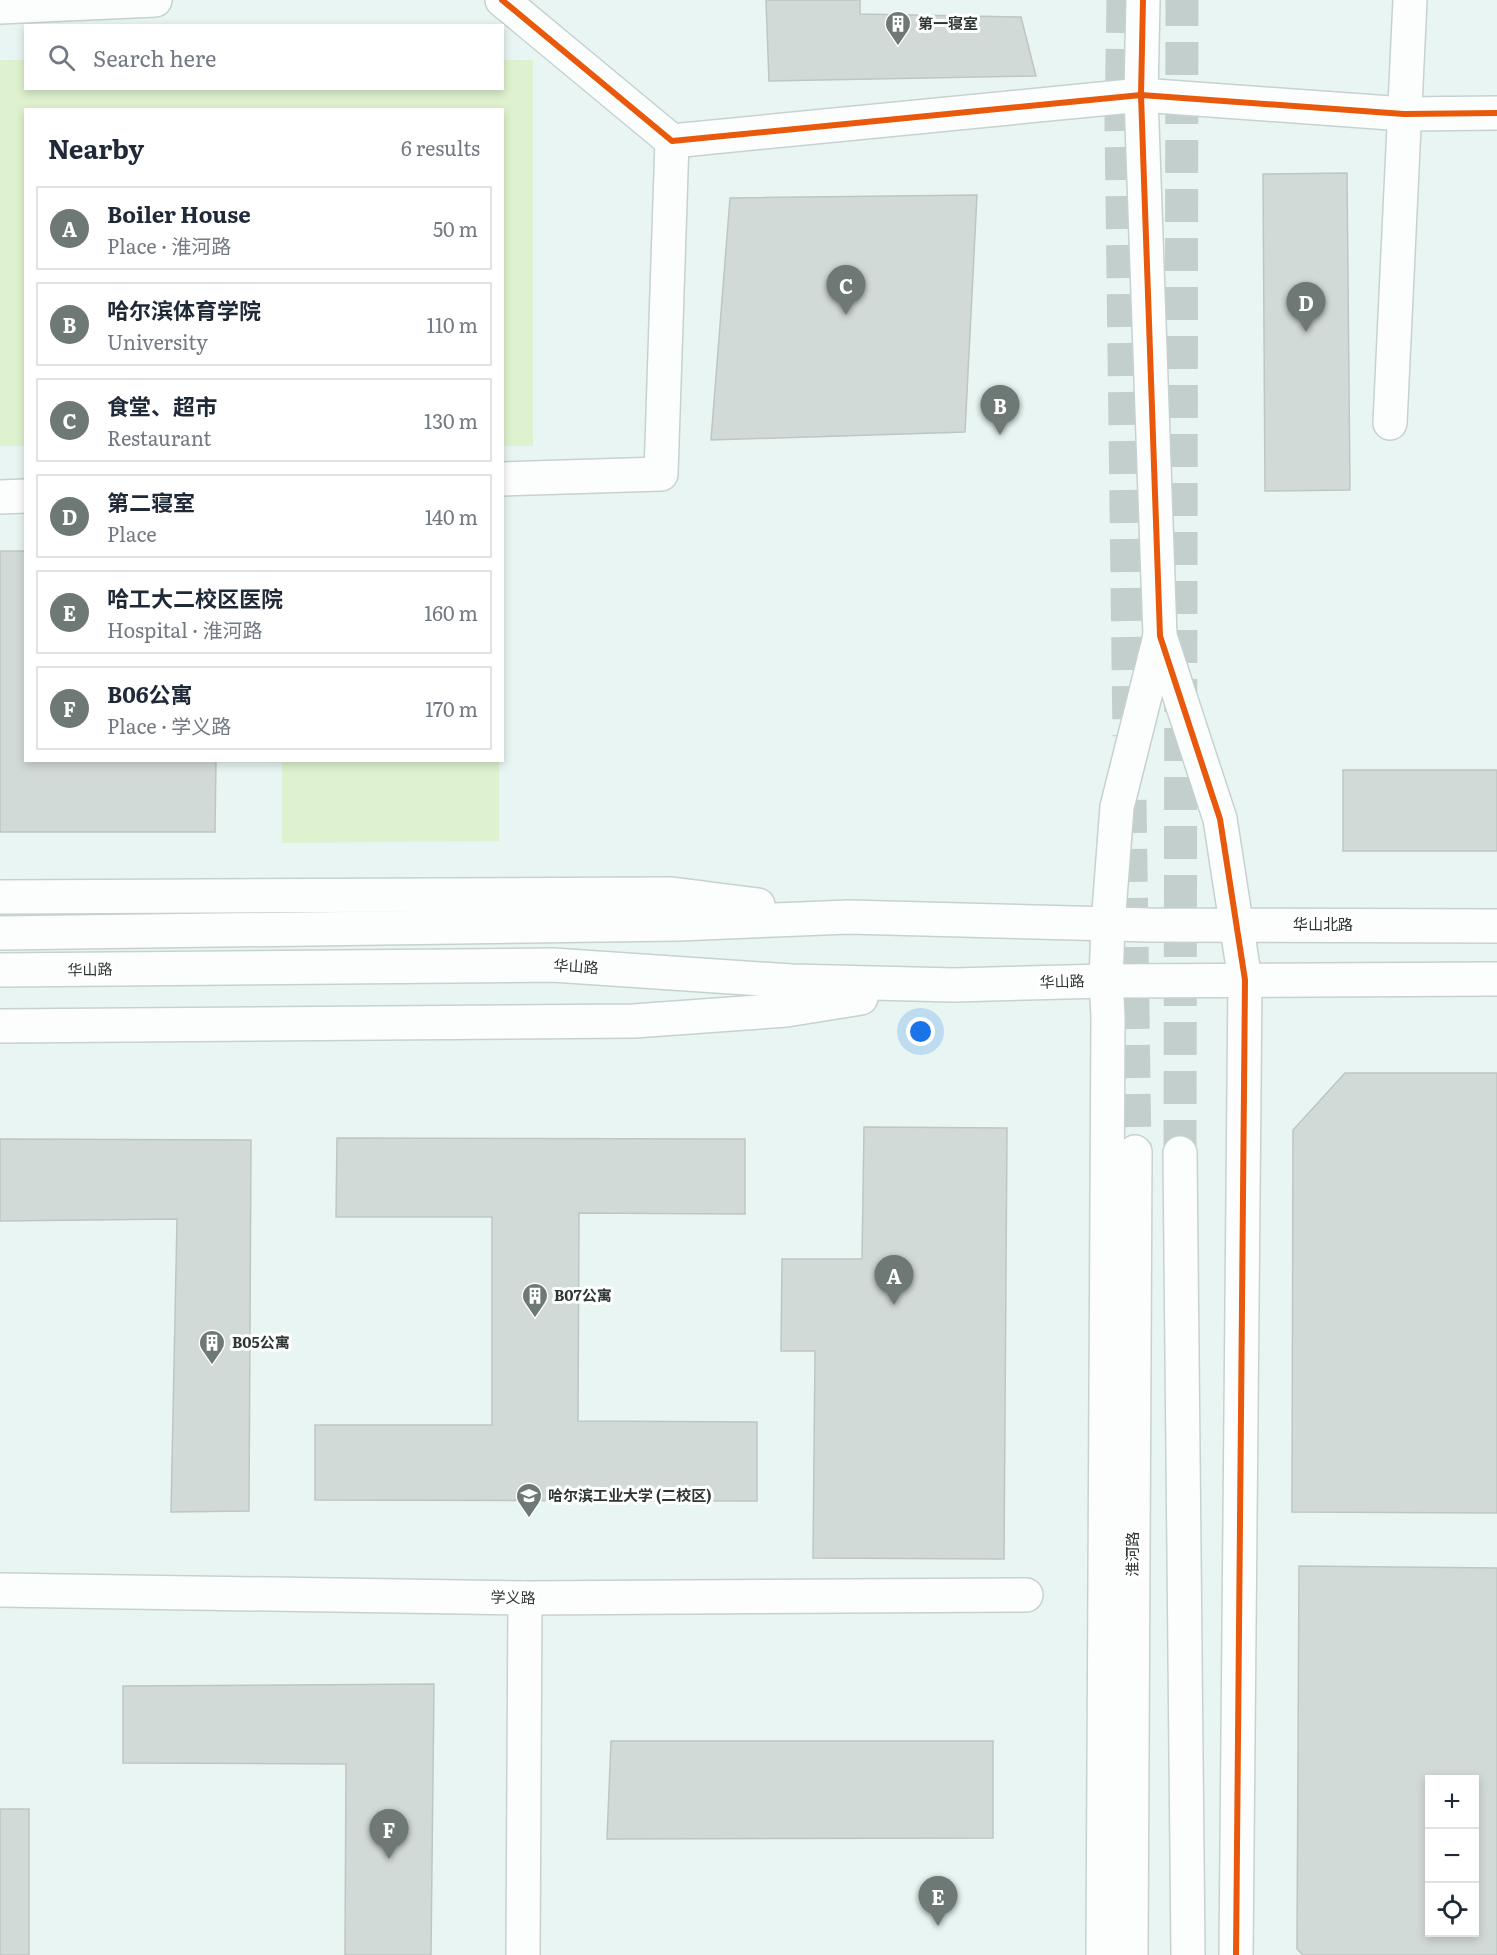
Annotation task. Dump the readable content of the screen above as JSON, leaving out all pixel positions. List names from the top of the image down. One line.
{"streets":{"street":["华山北路","华山路","淮河路","学义路"]},"places":{"building":["第一寝室","B07公寓","B05公寓"],"school or university":["哈尔滨工业大学 (二校区)"]},"page":{"search":"Search here","heading":["Nearby","6 results"],"list":[{"mark":"A","name":"Boiler House","note":"Place · 淮河路","value":"50 m"},{"mark":"B","name":"哈尔滨体育学院","note":"University","value":"110 m"},{"mark":"C","name":"食堂、超市","note":"Restaurant","value":"130 m"},{"mark":"D","name":"第二寝室","note":"Place","value":"140 m"},{"mark":"E","name":"哈工大二校区医院","note":"Hospital · 淮河路","value":"160 m"},{"mark":"F","name":"B06公寓","note":"Place · 学义路","value":"170 m"}],"pins":["C","D","B","A","F","E"],"map_buttons":["+","−"]}}
